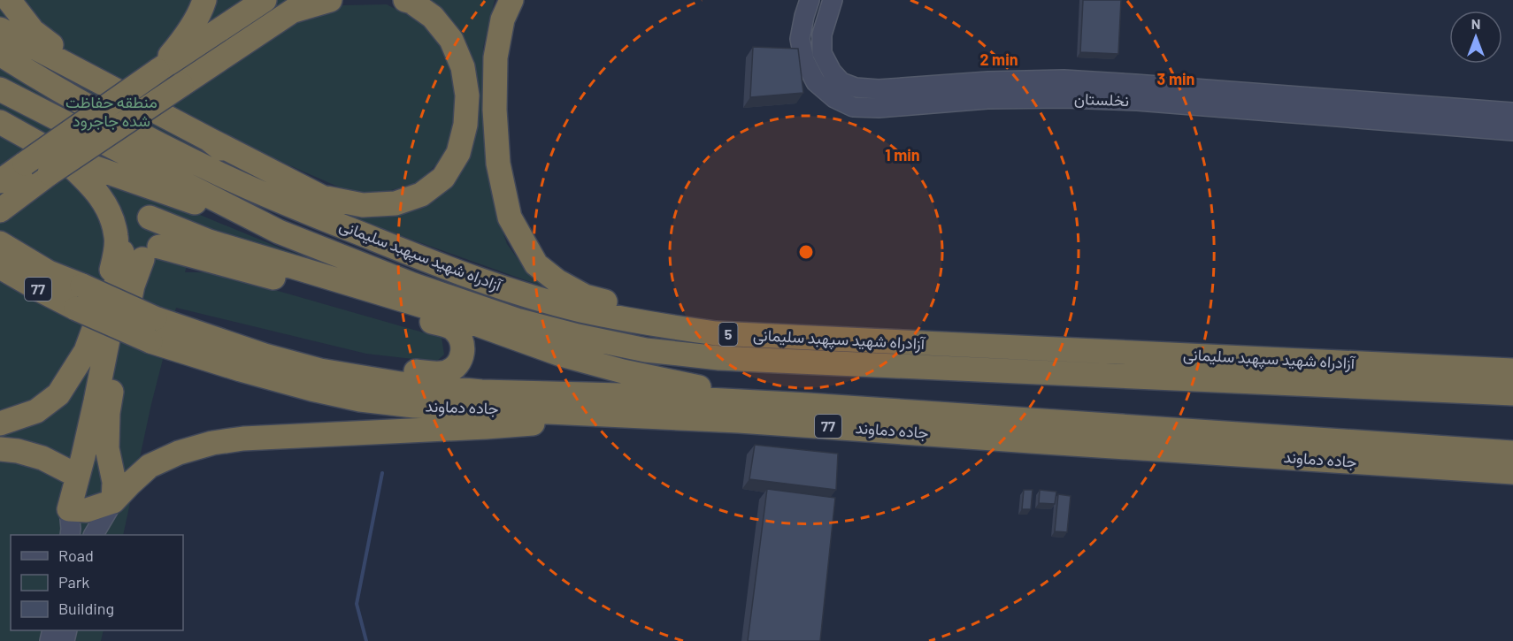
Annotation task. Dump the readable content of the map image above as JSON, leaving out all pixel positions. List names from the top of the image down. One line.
{"streets":{"highway":["آزادراه شهید سپهبد سلیمانی","77","5","جاده دماوند"],"street":["نخلستان"]},"crossings":[["77","جاده دماوند"]],"parks":["منطقه حفاظت شده جاجرود"],"legend":["Road","Park","Building"],"north":"top","rings":["2 min","3 min","1 min"]}
